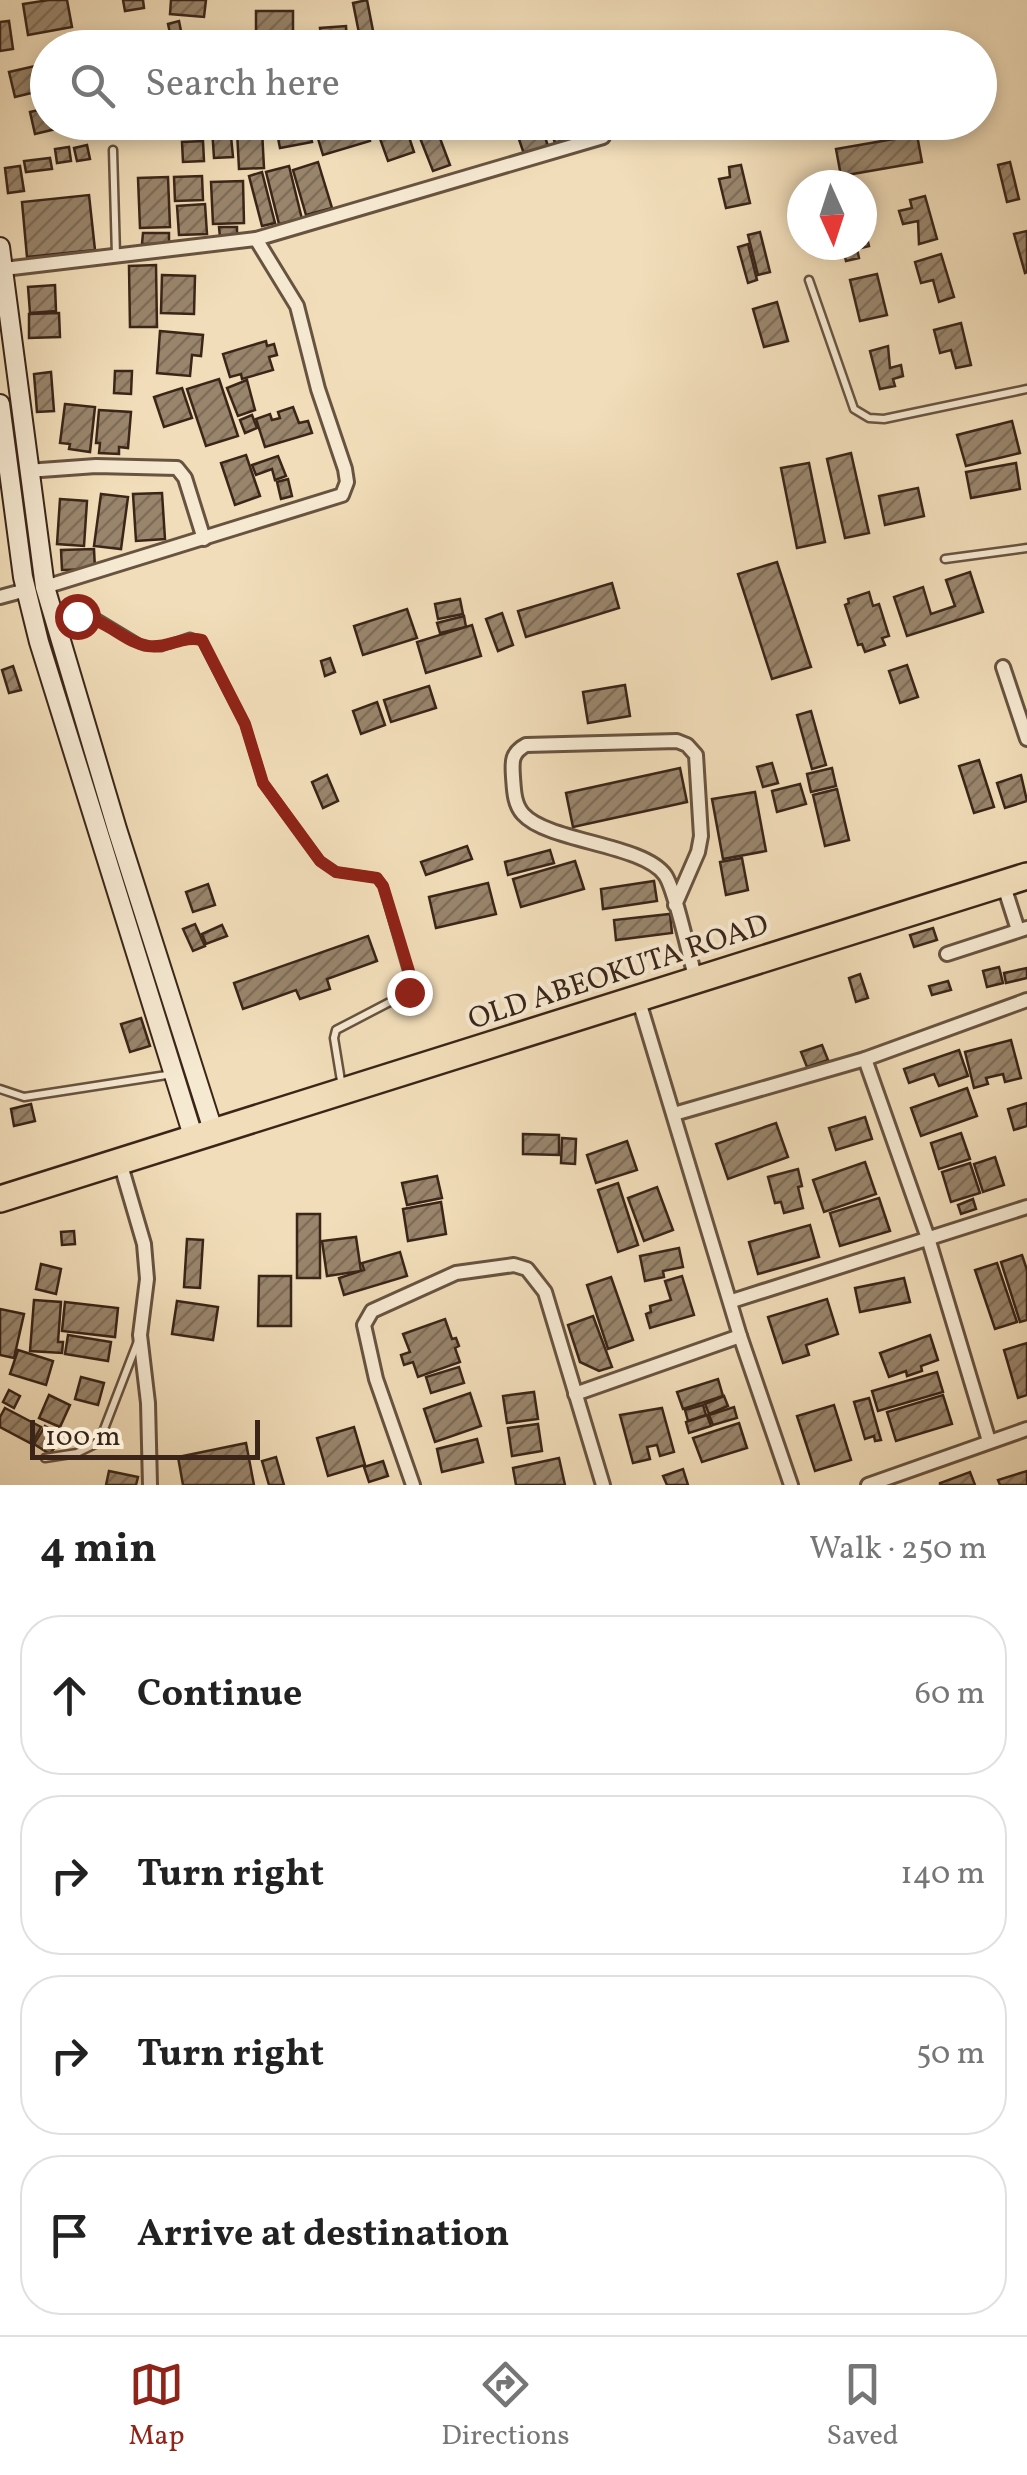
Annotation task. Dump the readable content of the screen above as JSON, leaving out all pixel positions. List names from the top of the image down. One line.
{"streets":{"highway":["OLD ABEOKUTA ROAD"]},"scale_bar":"100 m","north":"bottom","page":{"search":"Search here","scale":"100 m","heading":["4 min","Walk · 250 m"],"list":[["Continue","60 m"],["Turn right","140 m"],["Turn right","50 m"],"Arrive at destination"],"nav":["Map","Directions","Saved"]}}
